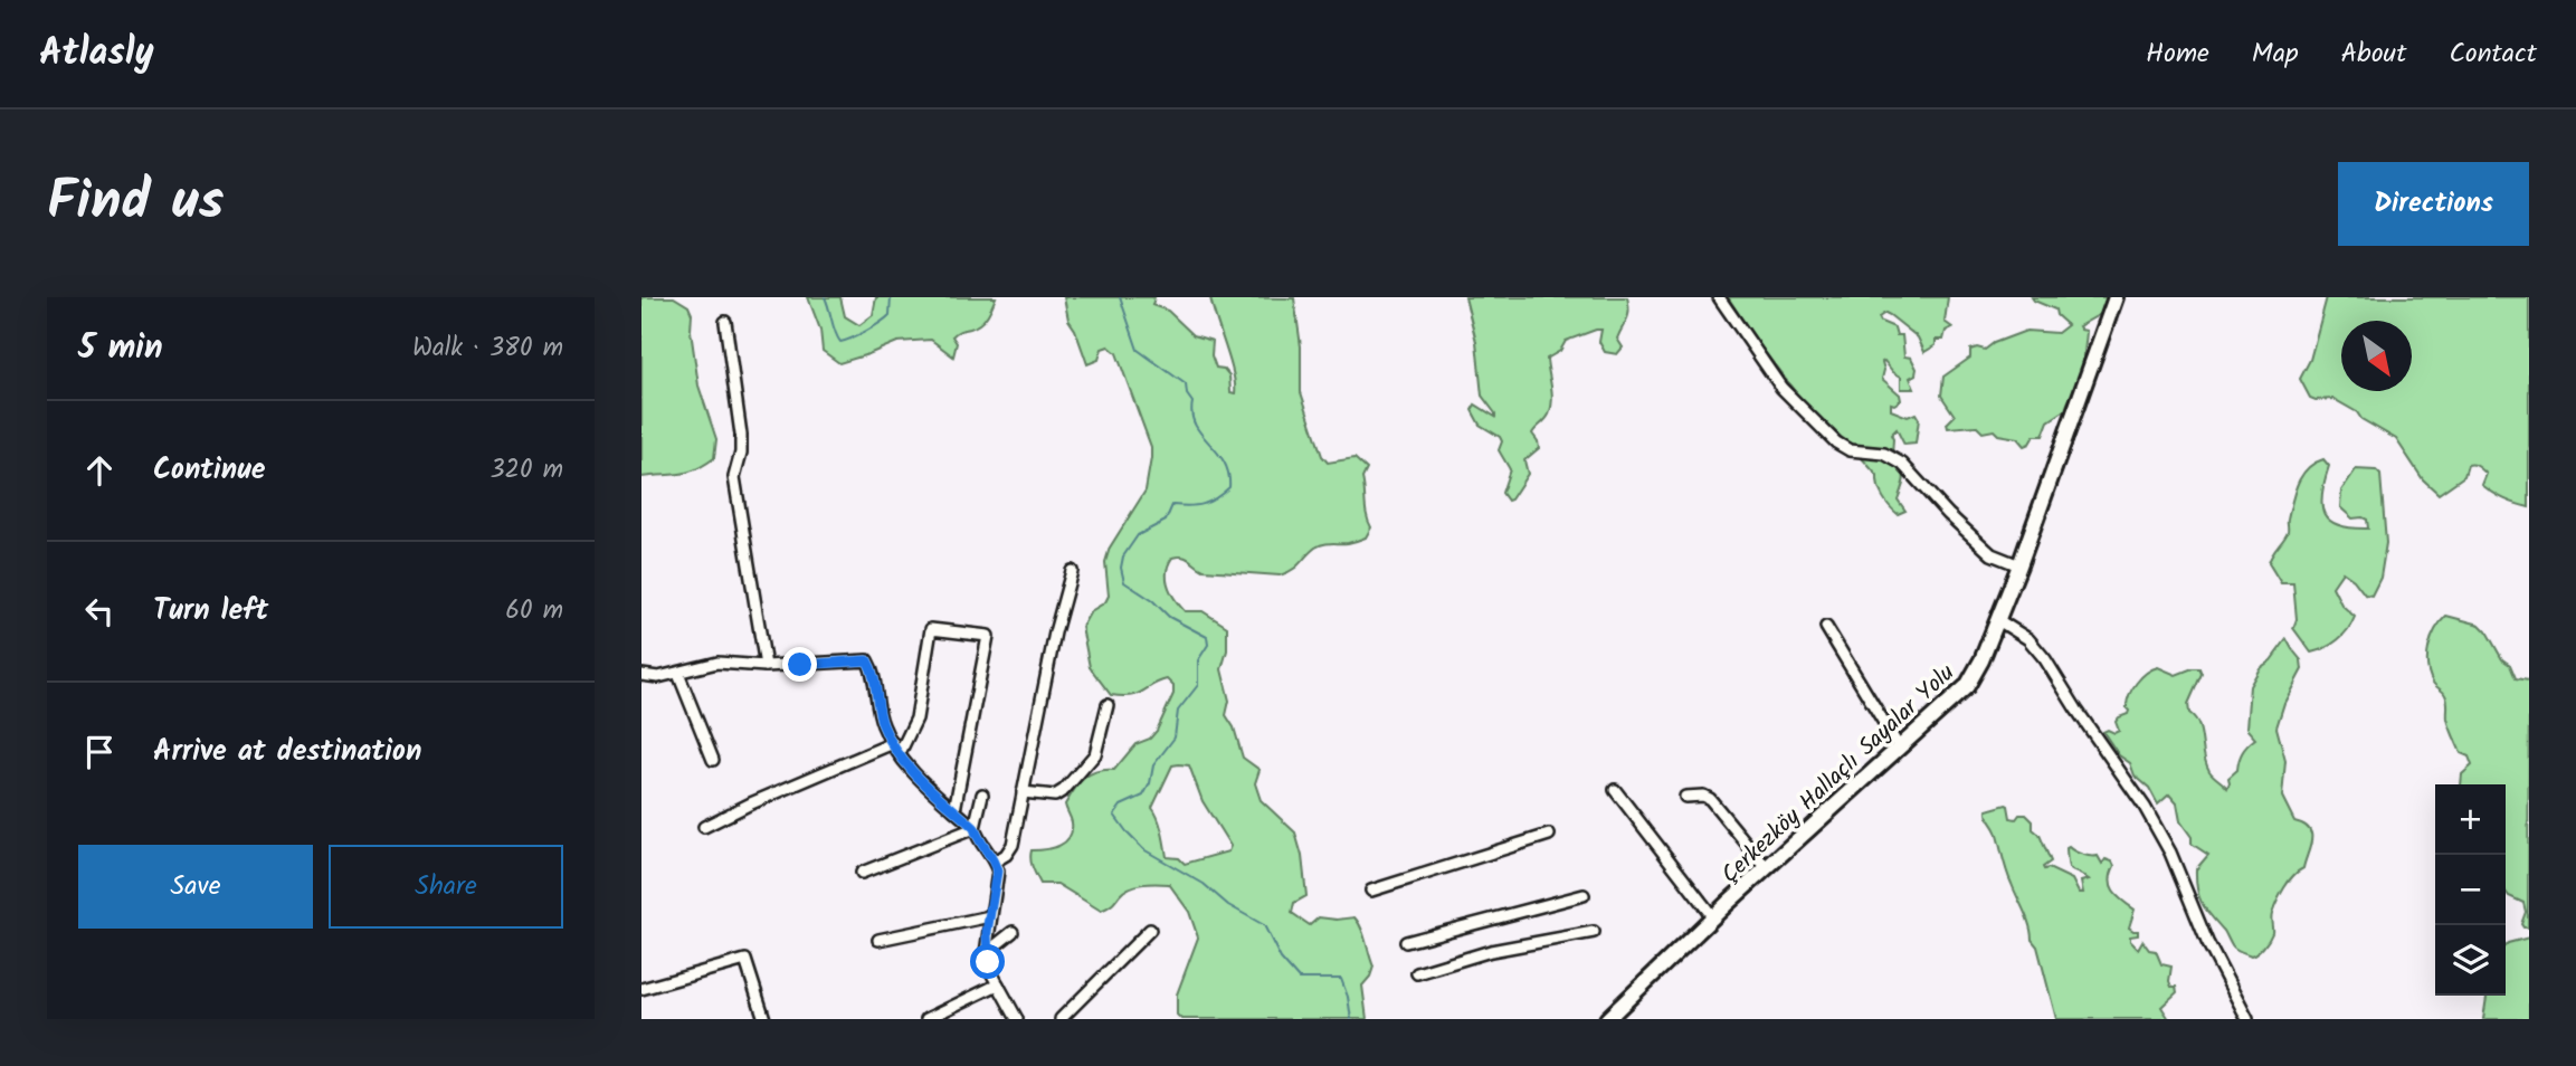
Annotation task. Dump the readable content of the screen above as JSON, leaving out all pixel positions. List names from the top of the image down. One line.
{"streets":{"main road":["Çerkezköy Hallaçlı Sayalar Yolu"]},"north":"bottom right","page":{"header":"Atlasly","nav":["Home","Map","About","Contact"],"title":"Find us","buttons":["Directions",["Save","Share"]],"heading":["5 min","Walk · 380 m"],"list":[["Continue","320 m"],["Turn left","60 m"],"Arrive at destination"],"map_buttons":["+","−"]}}
